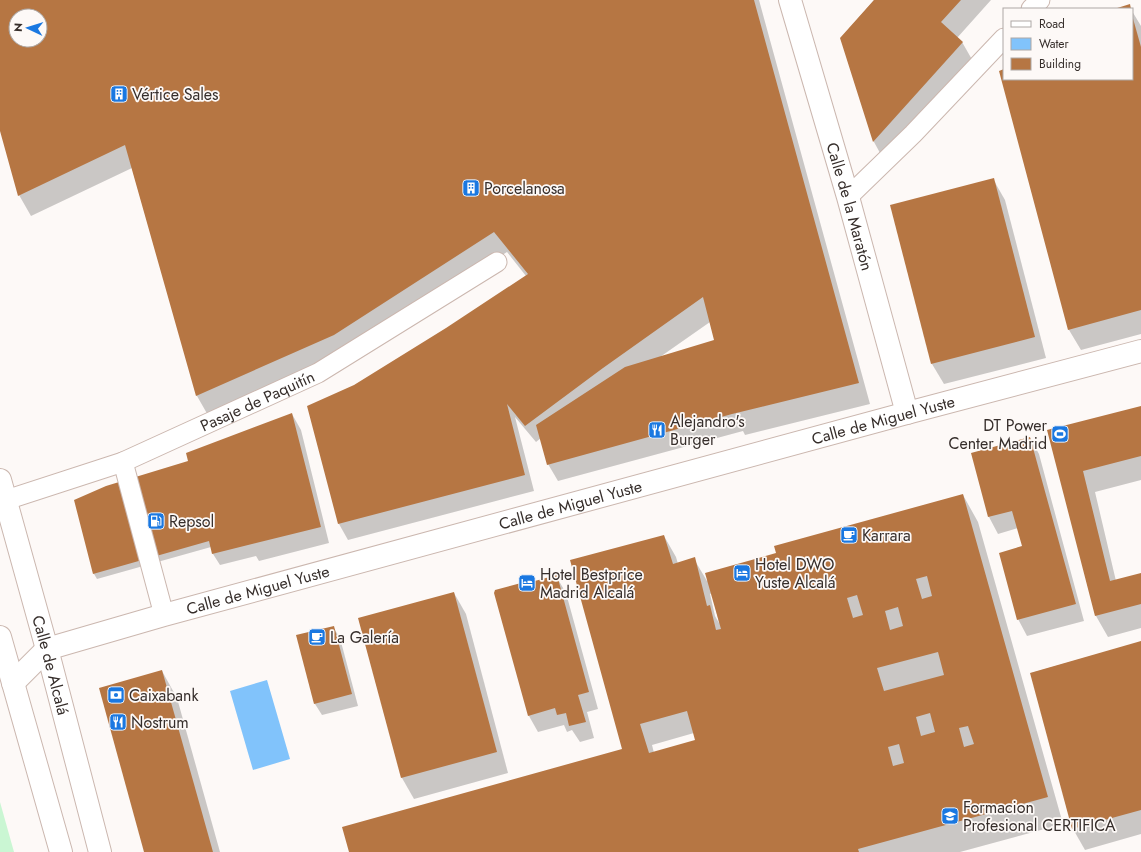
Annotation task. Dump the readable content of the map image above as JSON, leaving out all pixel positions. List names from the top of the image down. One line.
{"streets":{"street":["Calle de la Maratón","Calle de Miguel Yuste","Calle de Alcalá"],"lane":["Pasaje de Paquitín"]},"crossings":[["Calle de la Maratón","Calle de Miguel Yuste"],["Pasaje de Paquitín","Calle de Alcalá"],["Calle de Miguel Yuste","Calle de Alcalá"]],"places":{"building":["Vértice Sales","Porcelanosa"],"restaurant":["Alejandro's Burger","Nostrum"],"sports":["DT Power Center Madrid"],"fuel station":["Repsol"],"cafe":["Karrara","La Galería"],"hotel":["Hotel DWO Yuste Alcalá","Hotel Bestprice Madrid Alcalá"],"bank":["Caixabank"],"school or university":["Formacion Profesional CERTIFICA"]},"legend":["Road","Water","Building"],"north":"left"}
